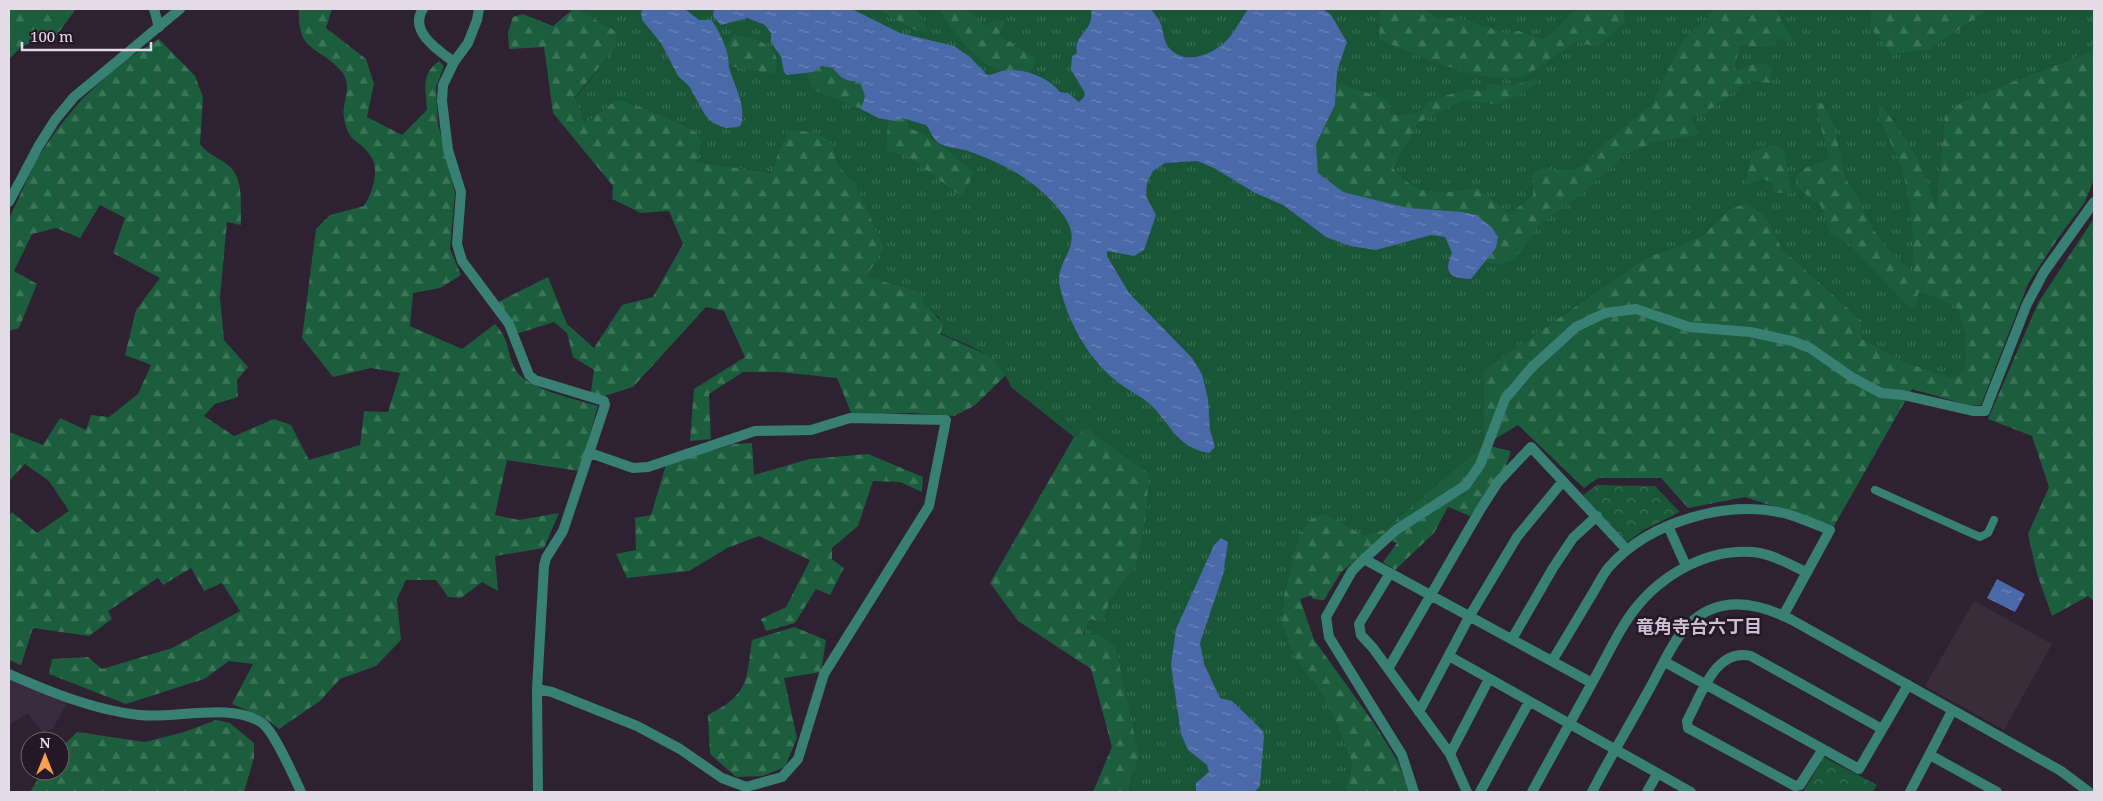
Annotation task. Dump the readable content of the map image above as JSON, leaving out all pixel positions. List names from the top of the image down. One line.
{"districts":["竜角寺台六丁目"],"scale_bar":"100 m","north":"top"}
